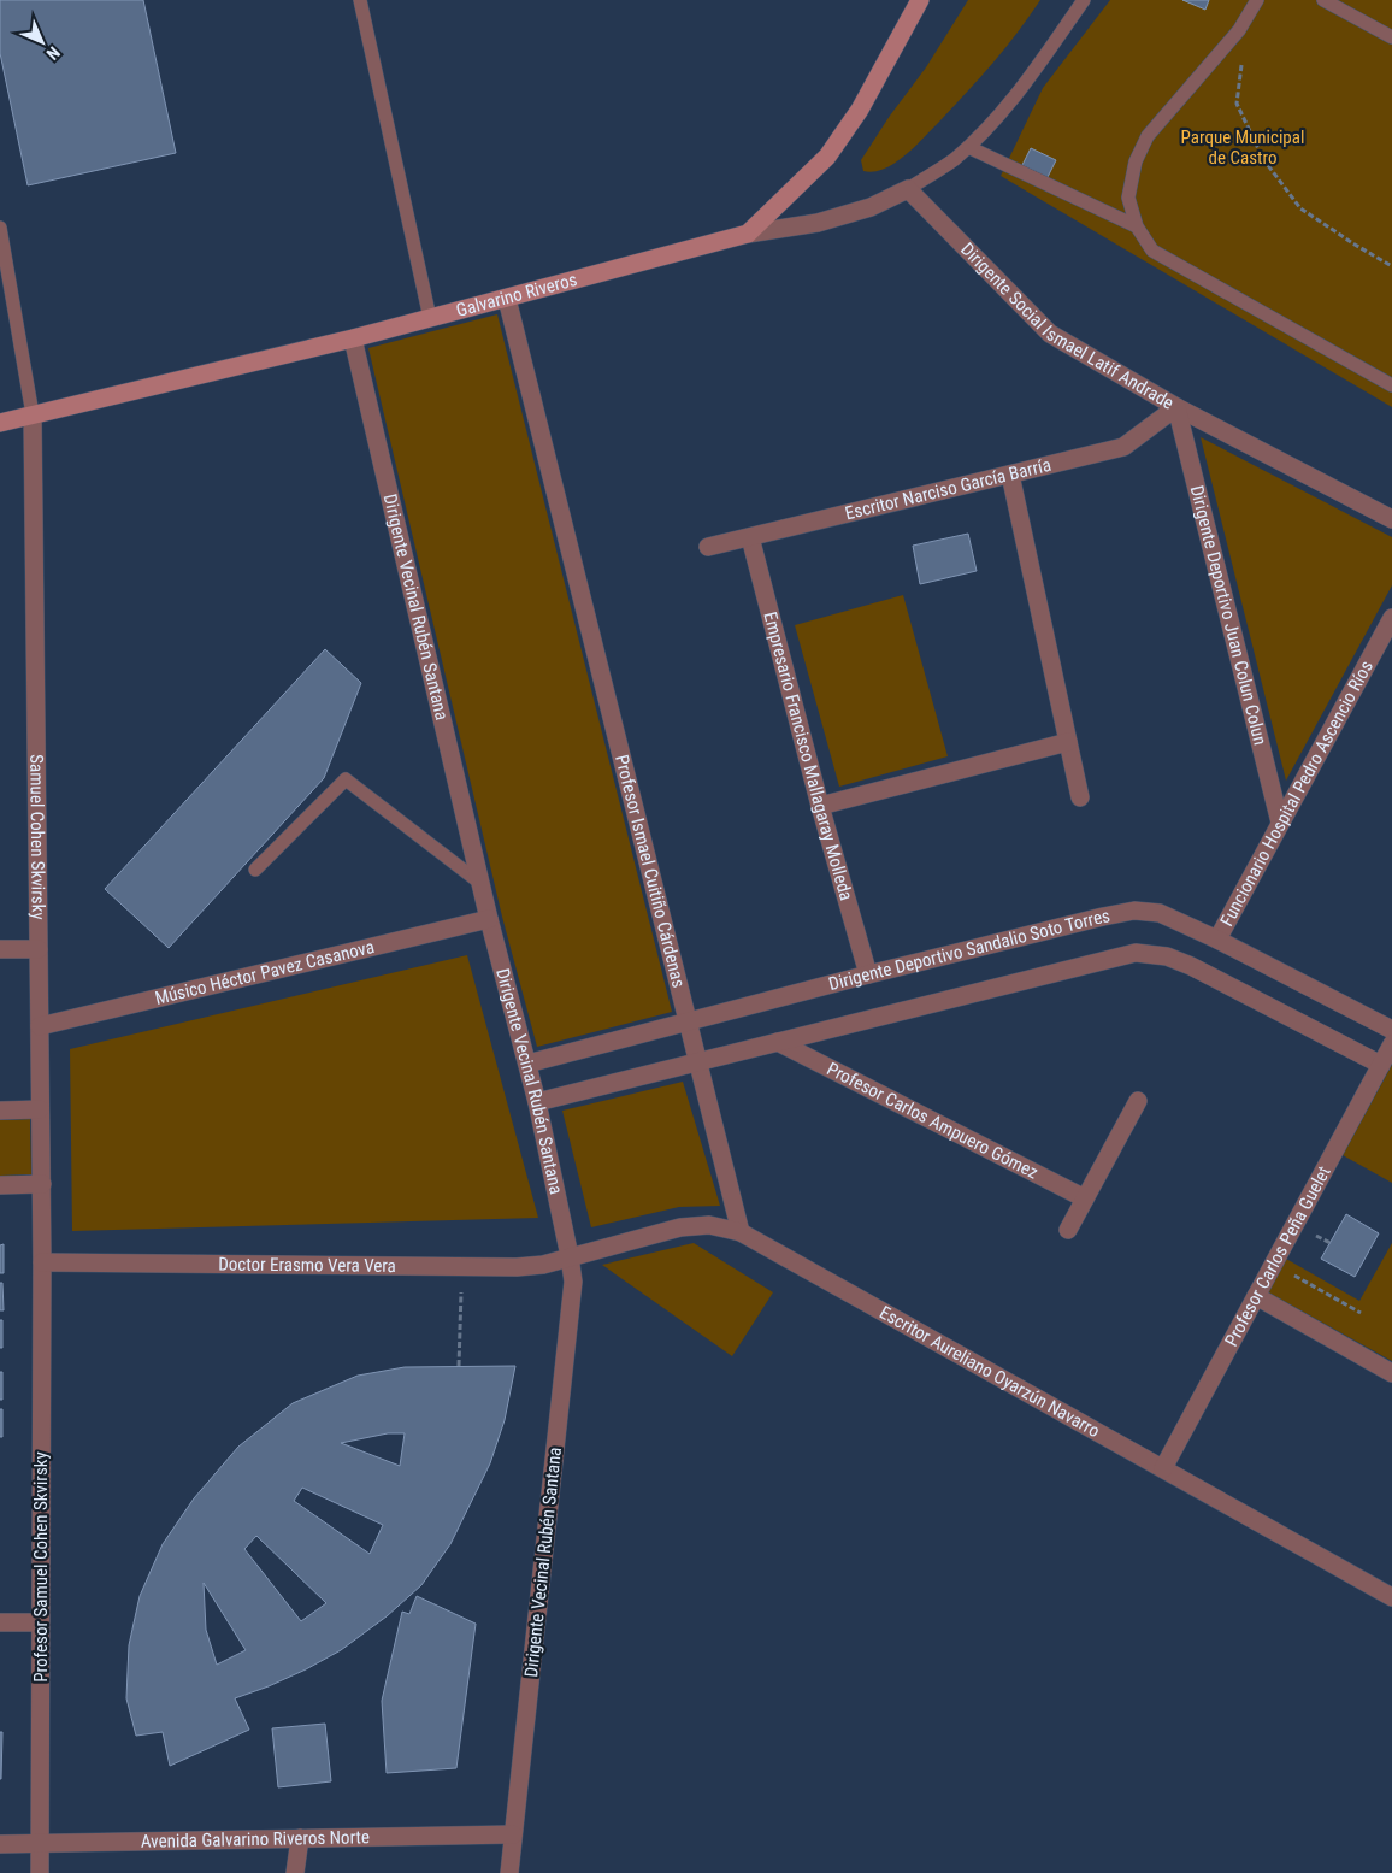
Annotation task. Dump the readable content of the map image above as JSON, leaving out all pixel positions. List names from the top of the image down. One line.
{"streets":{"street":["Galvarino Riveros","Dirigente Social Ismael Latif Andrade","Escritor Narciso García Barría","Dirigente Vecinal Rubén Santana","Dirigente Deportivo Juan Colun Colun","Empresario Francisco Mallagaray Molleda","Funcionario Hospital Pedro Ascencio Ríos","Samuel Cohen Skvirsky","Profesor Ismael Cuitiño Cárdenas","Dirigente Deportivo Sandalio Soto Torres","Músico Héctor Pavez Casanova","Profesor Carlos Ampuero Gómez","Profesor Carlos Peña Guelet","Doctor Erasmo Vera Vera","Escritor Aureliano Oyarzún Navarro","Profesor Samuel Cohen Skvirsky","Avenida Galvarino Riveros Norte"]},"crossings":[["Galvarino Riveros","Dirigente Vecinal Rubén Santana"],["Galvarino Riveros","Samuel Cohen Skvirsky"],["Galvarino Riveros","Profesor Ismael Cuitiño Cárdenas"],["Dirigente Social Ismael Latif Andrade","Escritor Narciso García Barría"],["Dirigente Social Ismael Latif Andrade","Dirigente Deportivo Juan Colun Colun"],["Escritor Narciso García Barría","Dirigente Deportivo Juan Colun Colun"],["Escritor Narciso García Barría","Empresario Francisco Mallagaray Molleda"],["Dirigente Vecinal Rubén Santana","Dirigente Deportivo Sandalio Soto Torres"],["Dirigente Vecinal Rubén Santana","Músico Héctor Pavez Casanova"],["Dirigente Vecinal Rubén Santana","Doctor Erasmo Vera Vera"],["Dirigente Vecinal Rubén Santana","Escritor Aureliano Oyarzún Navarro"],["Dirigente Vecinal Rubén Santana","Avenida Galvarino Riveros Norte"],["Dirigente Deportivo Juan Colun Colun","Funcionario Hospital Pedro Ascencio Ríos"],["Empresario Francisco Mallagaray Molleda","Dirigente Deportivo Sandalio Soto Torres"],["Funcionario Hospital Pedro Ascencio Ríos","Dirigente Deportivo Sandalio Soto Torres"],["Samuel Cohen Skvirsky","Músico Héctor Pavez Casanova"],["Samuel Cohen Skvirsky","Doctor Erasmo Vera Vera"],["Samuel Cohen Skvirsky","Profesor Samuel Cohen Skvirsky"],["Profesor Ismael Cuitiño Cárdenas","Dirigente Deportivo Sandalio Soto Torres"],["Profesor Ismael Cuitiño Cárdenas","Escritor Aureliano Oyarzún Navarro"],["Profesor Carlos Peña Guelet","Escritor Aureliano Oyarzún Navarro"],["Doctor Erasmo Vera Vera","Escritor Aureliano Oyarzún Navarro"],["Doctor Erasmo Vera Vera","Profesor Samuel Cohen Skvirsky"],["Profesor Samuel Cohen Skvirsky","Avenida Galvarino Riveros Norte"]],"parks":["Parque Municipal de Castro"],"north":"bottom right"}
